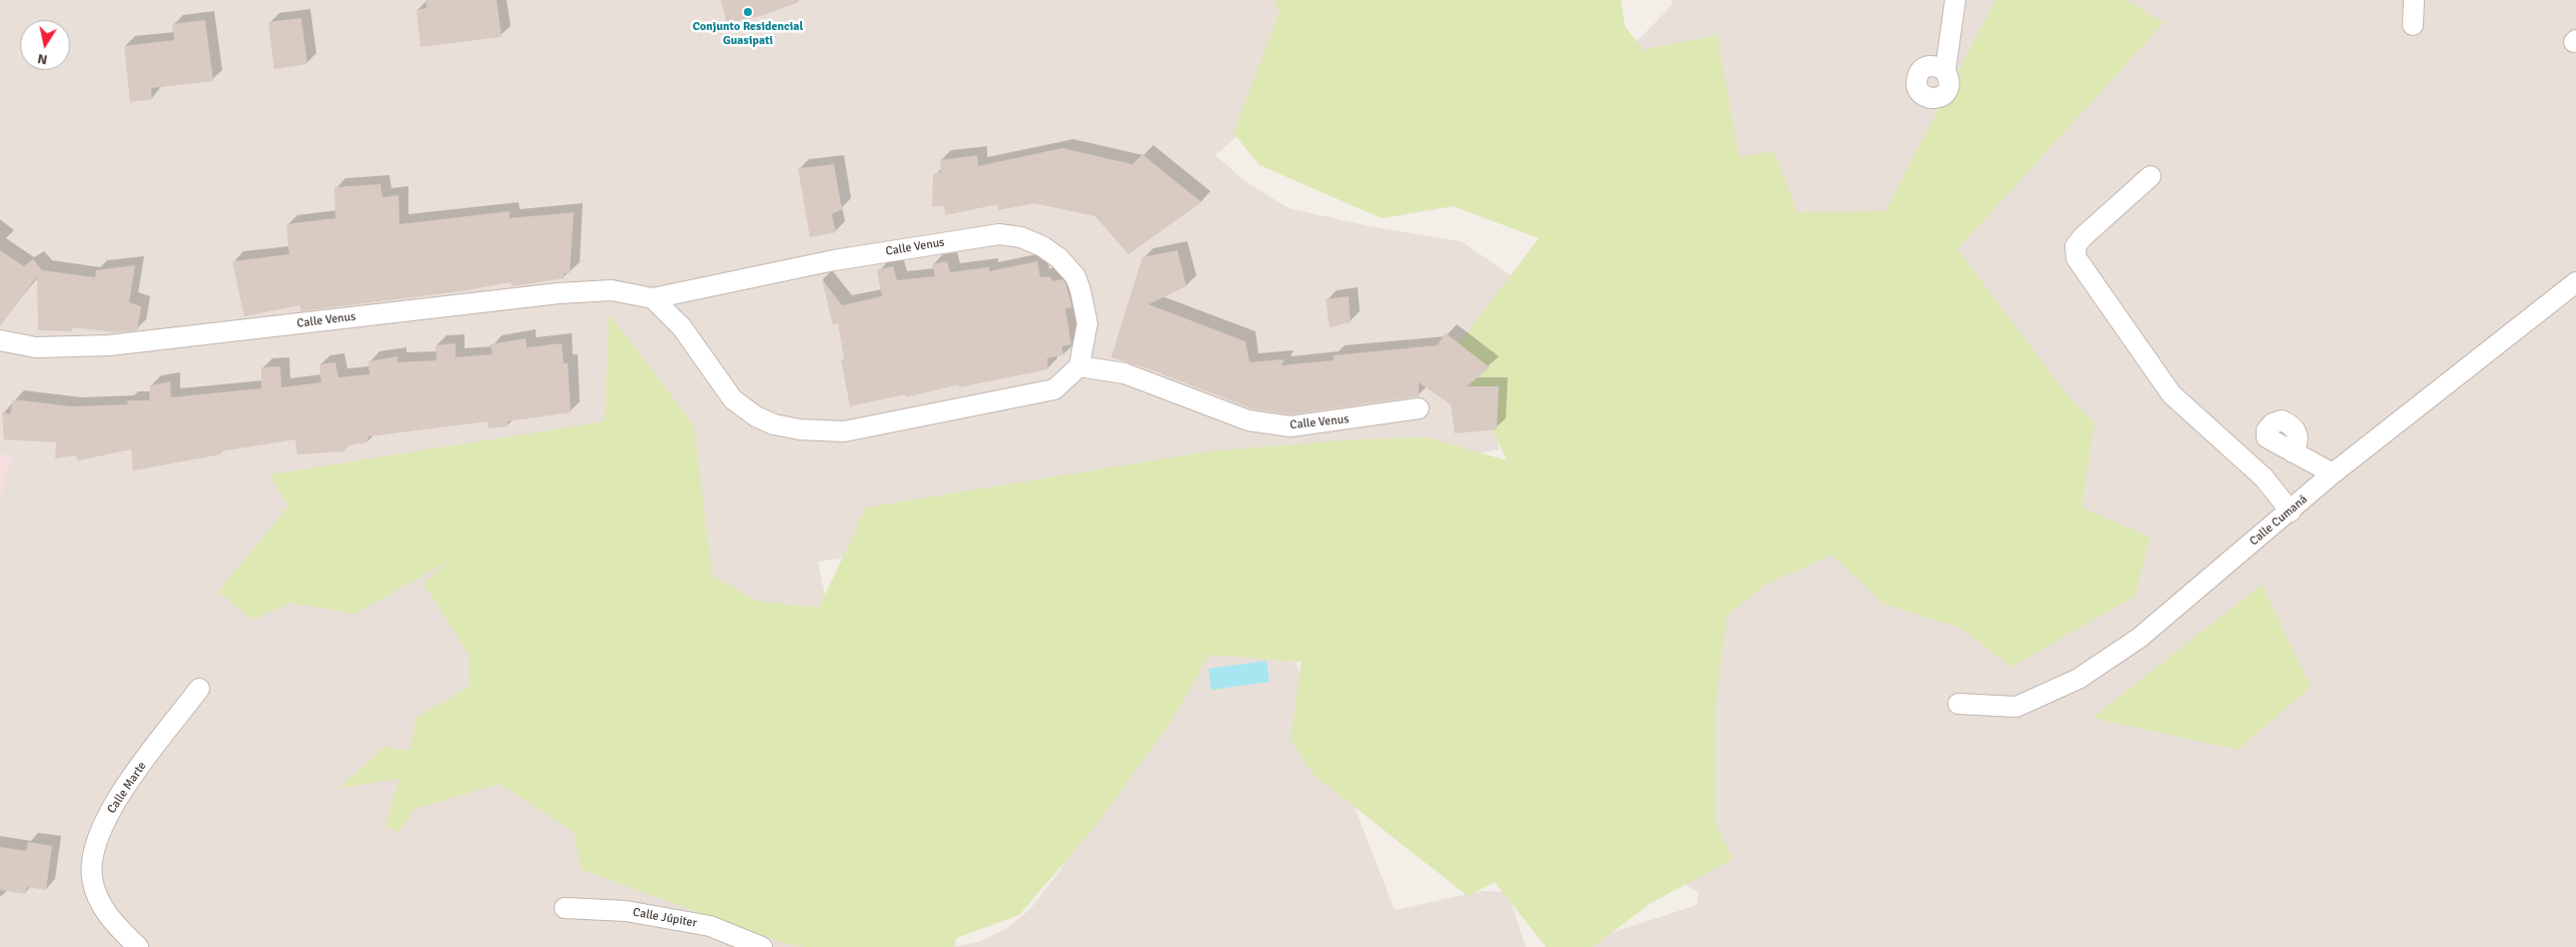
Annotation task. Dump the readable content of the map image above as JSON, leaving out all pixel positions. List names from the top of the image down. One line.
{"streets":{"street":["Calle Venus","Calle Cumaná","Calle Marte","Calle Júpiter"]},"places":["Conjunto Residencial Guasipati"],"north":"bottom"}
